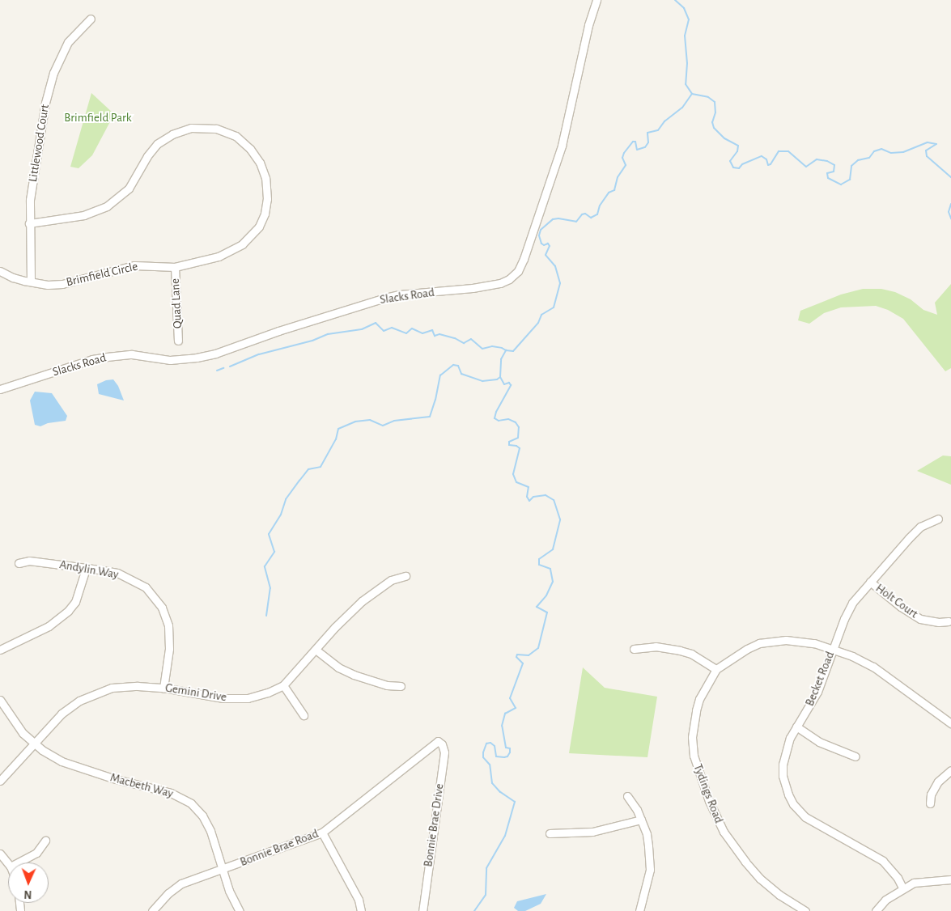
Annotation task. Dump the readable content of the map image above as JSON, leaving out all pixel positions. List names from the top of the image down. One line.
{"streets":{"street":["Littlewood Court","Brimfield Circle","Slacks Road","Quad Lane","Andylin Way","Holt Court","Becket Road","Gemini Drive","Macbeth Way","Tydings Road","Bonnie Brae Drive","Bonnie Brae Road"]},"crossings":[["Littlewood Court","Brimfield Circle"],["Brimfield Circle","Quad Lane"],["Andylin Way","Gemini Drive"],["Holt Court","Becket Road"],["Becket Road","Tydings Road"],["Gemini Drive","Macbeth Way"],["Macbeth Way","Bonnie Brae Road"],["Bonnie Brae Drive","Bonnie Brae Road"]],"parks":["Brimfield Park"],"north":"bottom"}
